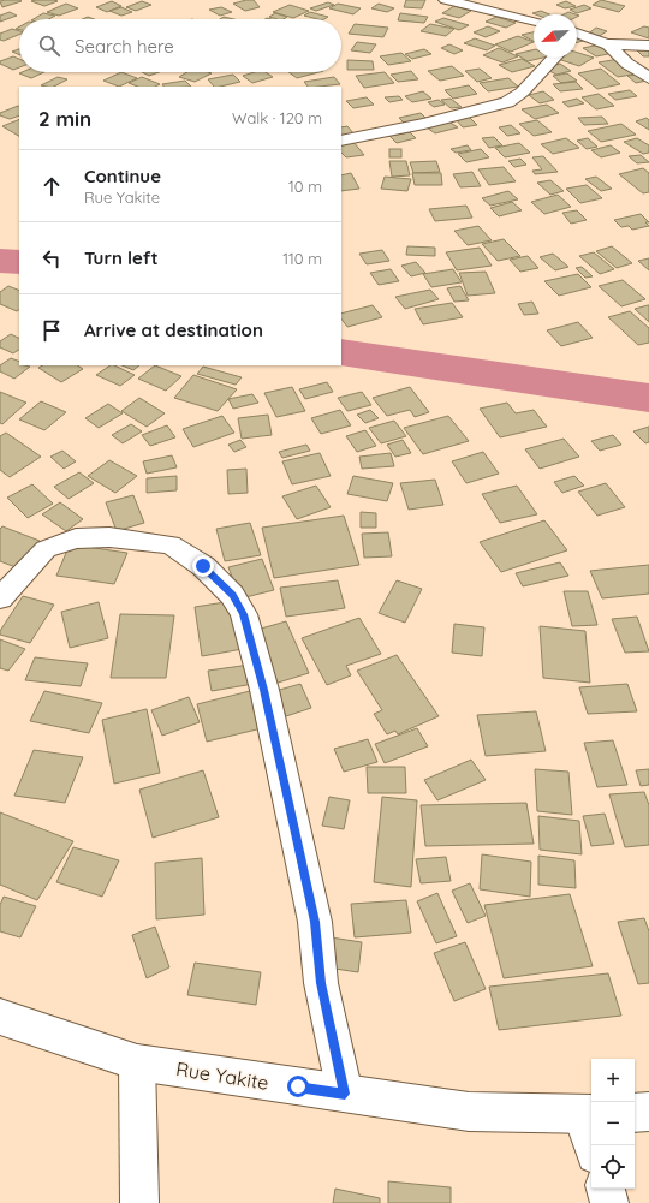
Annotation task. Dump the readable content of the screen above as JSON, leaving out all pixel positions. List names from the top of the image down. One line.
{"streets":{"street":["Rue Yakite"]},"north":"bottom left","page":{"search":"Search here","heading":["2 min","Walk · 120 m"],"list":[["Continue","Rue Yakite","10 m"],["Turn left","110 m"],"Arrive at destination"],"map_buttons":["+","−"]}}
